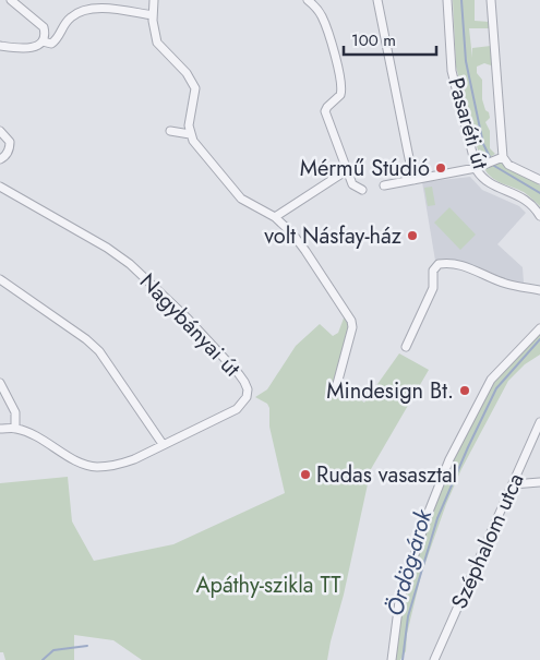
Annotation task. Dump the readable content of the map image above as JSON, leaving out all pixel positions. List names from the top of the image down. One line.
{"streets":{"street":["Pasaréti út","Nagybányai út","Széphalom utca"]},"water":["Ördög-árok"],"parks":["Apáthy-szikla TT"],"places":["Mérmű Stúdió","volt Násfay-ház","Mindesign Bt.","Rudas vasasztal"],"scale_bar":"100 m"}
